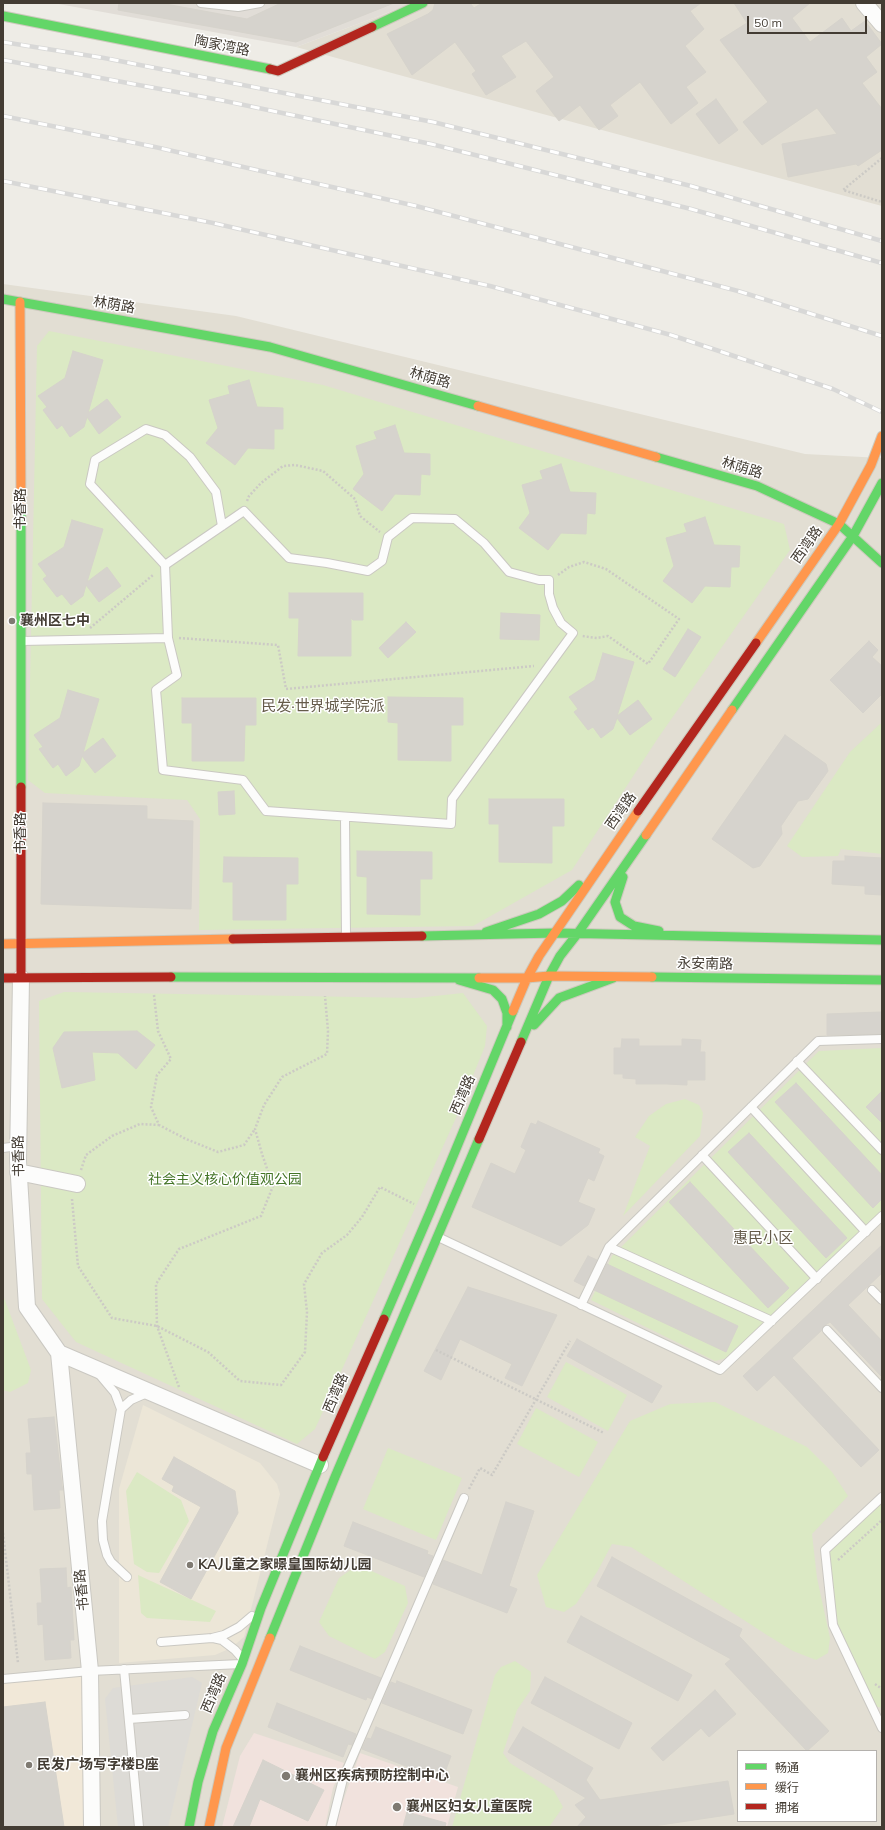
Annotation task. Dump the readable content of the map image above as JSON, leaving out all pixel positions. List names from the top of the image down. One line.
{"streets":{"main road":["陶家湾路","林荫路","书香路","西湾路","永安南路"]},"crossings":[["林荫路","书香路"],["林荫路","西湾路"],["书香路","永安南路"],["西湾路","永安南路"]],"districts":["民发·世界城学院派","惠民小区"],"parks":["社会主义核心价值观公园"],"places":["襄州区七中","KA儿童之家暻皇国际幼儿园","民发广场写字楼B座","襄州区疾病预防控制中心","襄州区妇女儿童医院"],"legend":["畅通","缓行","拥堵"],"scale_bar":"50 m"}
